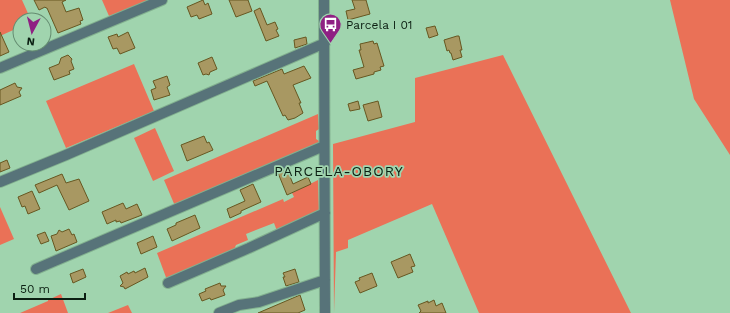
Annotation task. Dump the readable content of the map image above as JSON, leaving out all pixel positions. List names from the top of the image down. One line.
{"districts":["PARCELA-OBORY"],"places":{"bus stop":["Parcela I 01"]},"scale_bar":"50 m","north":"bottom"}
